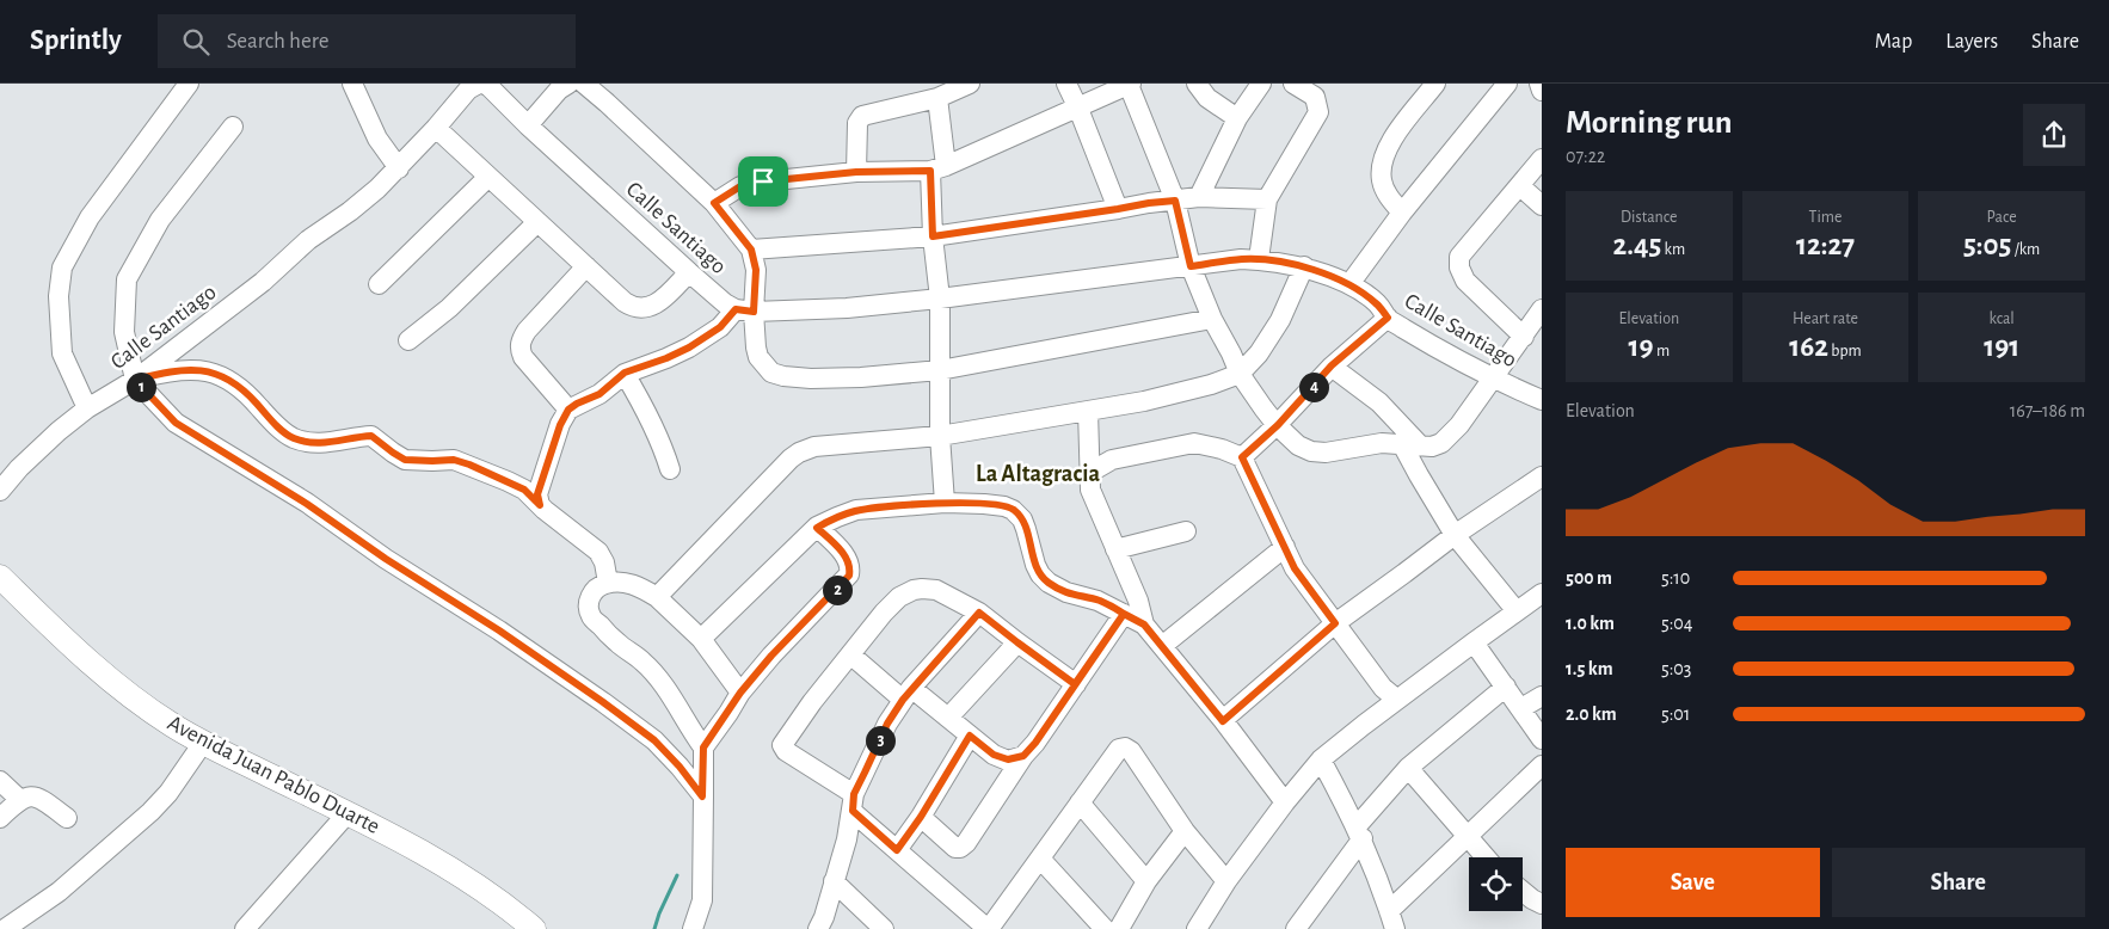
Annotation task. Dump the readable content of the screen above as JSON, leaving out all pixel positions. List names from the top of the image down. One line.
{"streets":{"main road":["Avenida Juan Pablo Duarte"],"street":["Calle Santiago"]},"districts":["La Altagracia"],"page":{"header":"Sprintly","search":"Search here","nav":["Map","Layers","Share"],"heading":["Morning run","07:22"],"stats":[["Distance","2.45 km"],["Time","12:27"],["Pace","5:05 /km"],["Elevation","19 m"],["Heart rate","162 bpm"],["kcal","191"]],"pins":["1","4","2","3"],"chart":["Elevation","167–186 m"],"list":[{"name":"500 m","note":"5:10"},{"name":"1.0 km","note":"5:04"},{"name":"1.5 km","note":"5:03"},{"name":"2.0 km","note":"5:01"}],"buttons":["Save","Share"]}}
